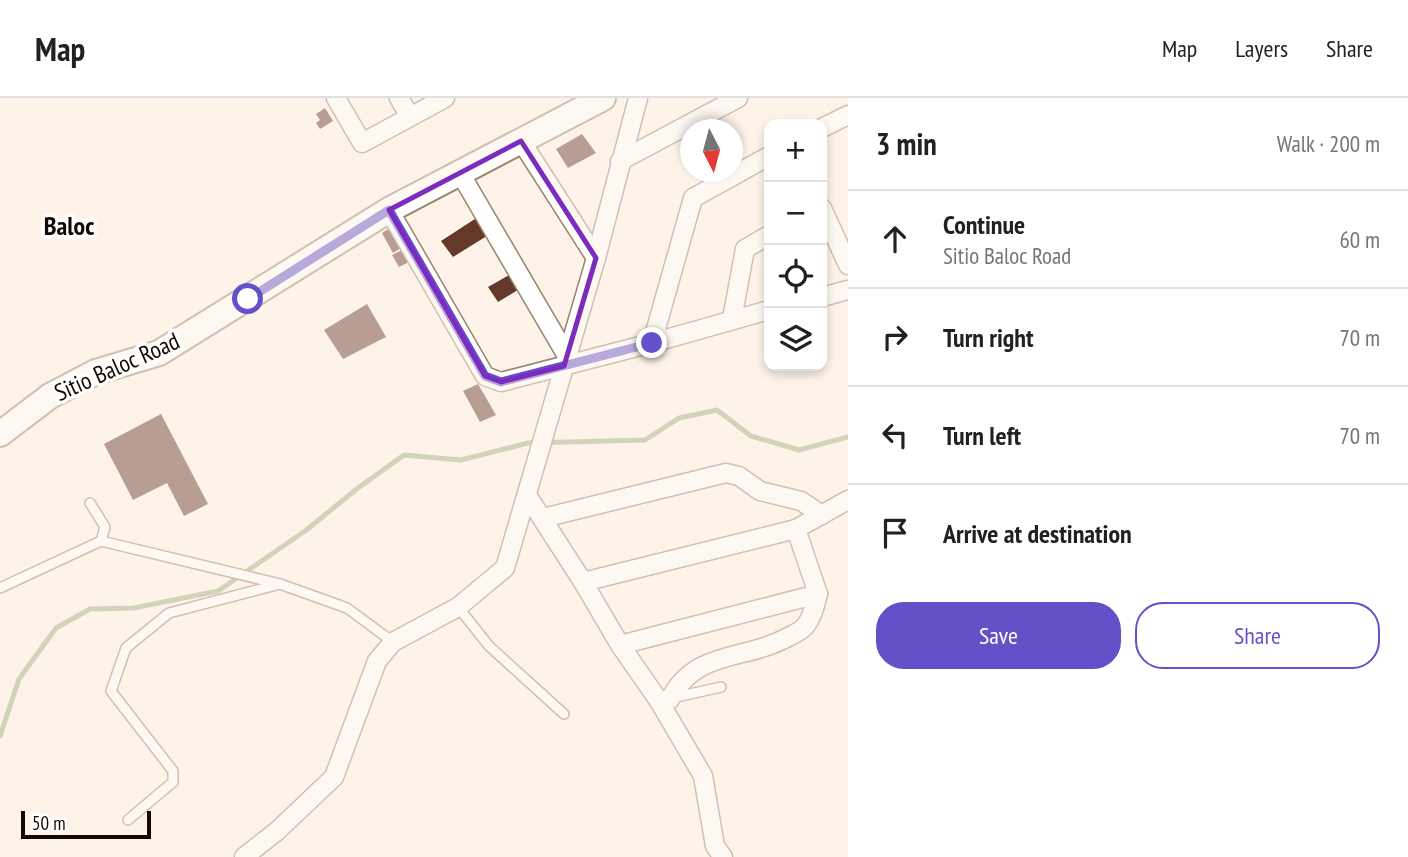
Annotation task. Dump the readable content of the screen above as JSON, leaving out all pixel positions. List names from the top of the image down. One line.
{"streets":{"street":["Sitio Baloc Road"]},"districts":["Baloc"],"scale_bar":"50 m","north":"bottom","page":{"header":"Map","nav":["Map","Layers","Share"],"heading":["3 min","Walk · 200 m"],"map_buttons":["+","−"],"list":[["Continue","Sitio Baloc Road","60 m"],["Turn right","70 m"],["Turn left","70 m"],"Arrive at destination"],"buttons":["Save","Share"],"scale":"50 m"}}
